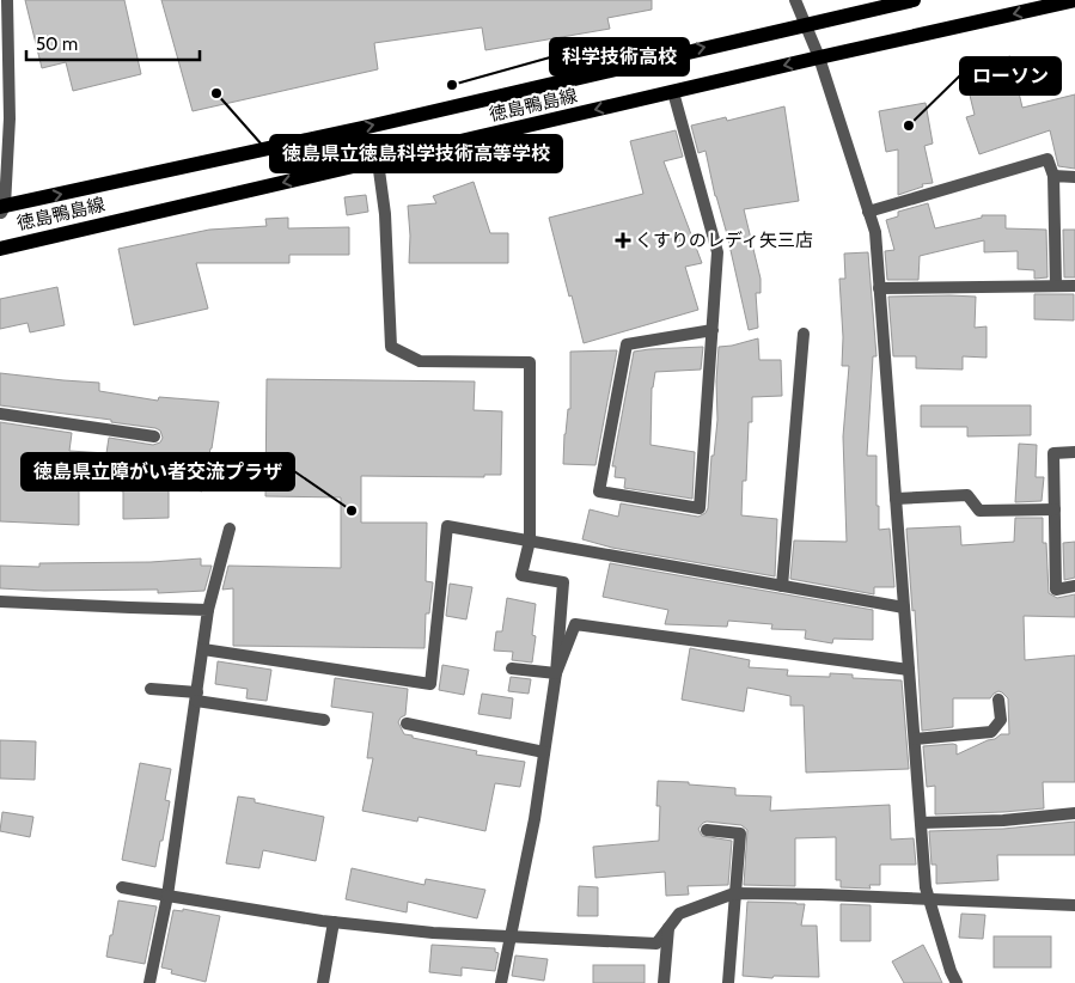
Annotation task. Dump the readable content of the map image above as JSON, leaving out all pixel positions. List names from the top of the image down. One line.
{"streets":{"main road":["徳島鴨島線"]},"places":{"other":["科学技術高校","徳島県立徳島科学技術高等学校","ローソン","徳島県立障がい者交流プラザ"],"health":["くすりのレディ矢三店"]},"scale_bar":"50 m"}
